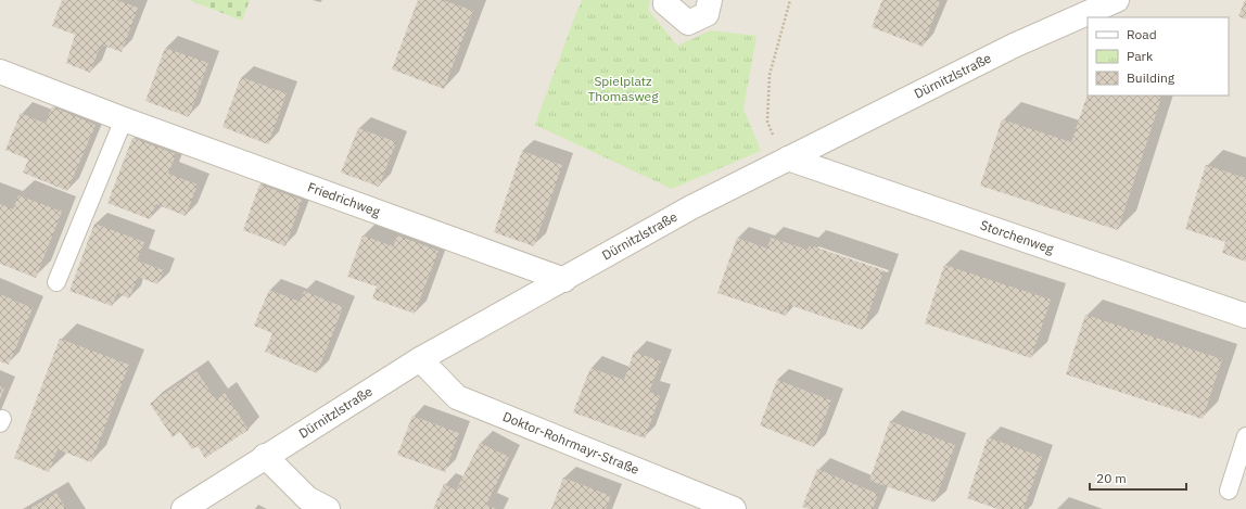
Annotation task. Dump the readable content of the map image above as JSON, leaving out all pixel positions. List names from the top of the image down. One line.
{"streets":{"street":["Dürnitzlstraße","Friedrichweg","Storchenweg","Doktor-Rohrmayr-Straße"]},"crossings":[["Dürnitzlstraße","Friedrichweg"],["Dürnitzlstraße","Storchenweg"],["Dürnitzlstraße","Doktor-Rohrmayr-Straße"]],"parks":["Spielplatz Thomasweg"],"legend":["Road","Park","Building"],"scale_bar":"20 m"}
